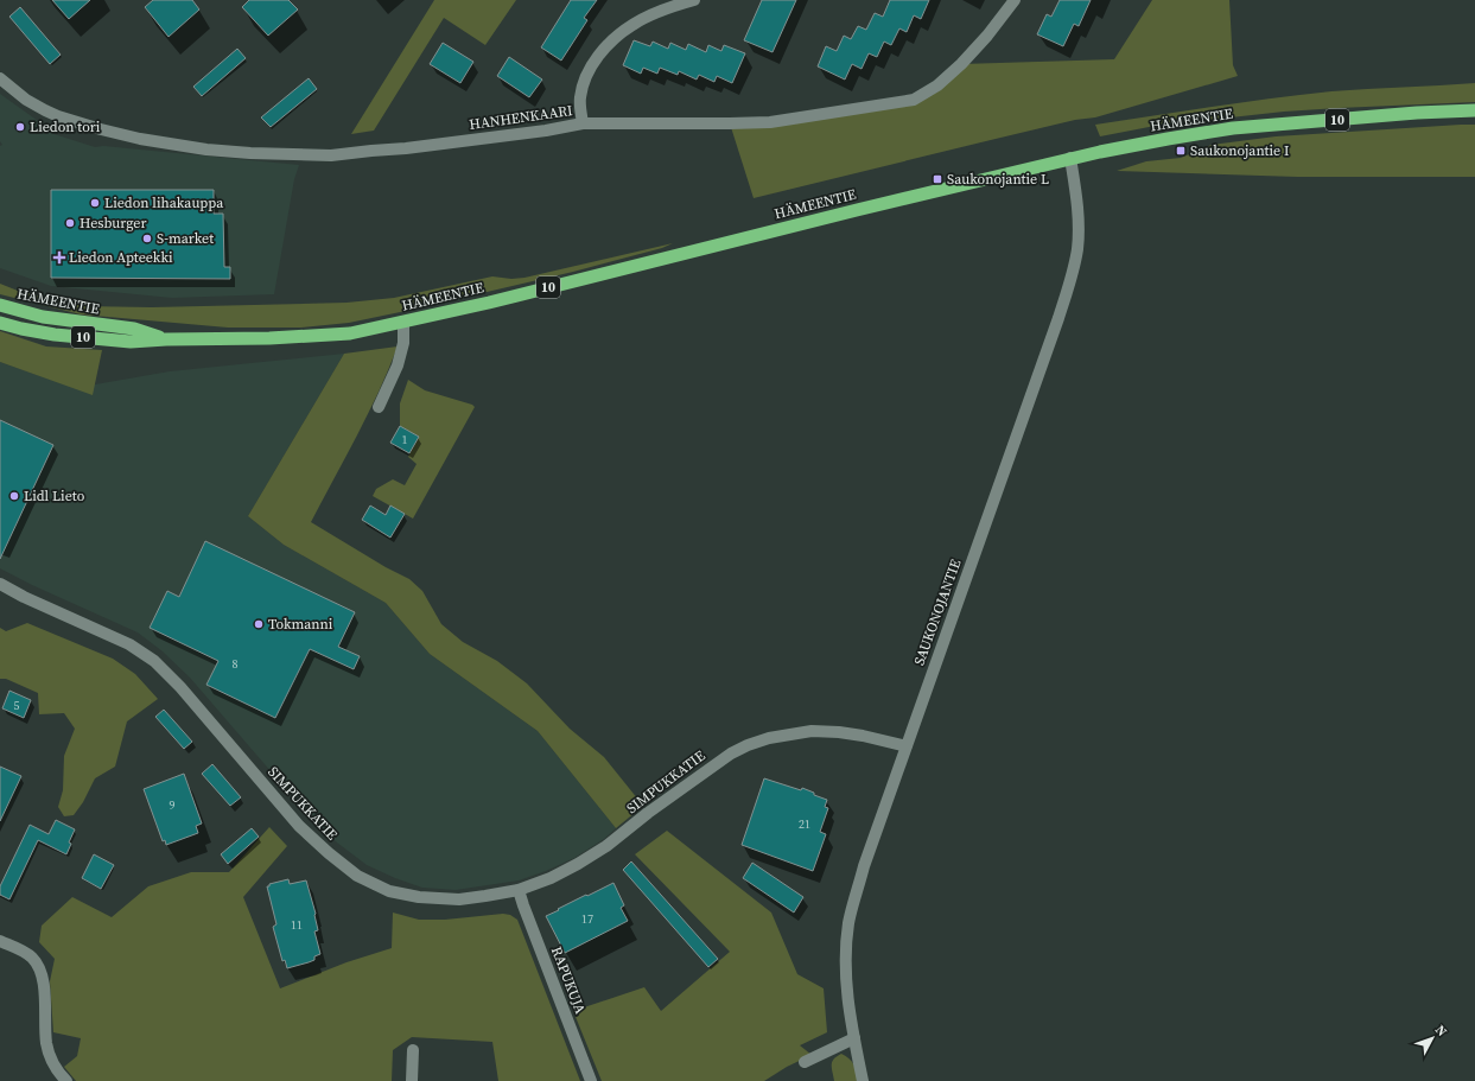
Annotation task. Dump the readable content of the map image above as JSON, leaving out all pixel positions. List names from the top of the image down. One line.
{"streets":{"highway":["HÄMEENTIE","10"],"street":["HANHENKAARI","SAUKONOJANTIE","SIMPUKKATIE","RAPUKUJA"]},"crossings":[["HÄMEENTIE","SAUKONOJANTIE"],["SAUKONOJANTIE","SIMPUKKATIE"],["SIMPUKKATIE","RAPUKUJA"]],"places":{"other":["Liedon tori","Liedon lihakauppa","Hesburger","S-market","Lidl Lieto","Tokmanni"],"transit":["Saukonojantie I","Saukonojantie L"],"health":["Liedon Apteekki"]},"house_numbers":["1","8","5","9","21","17","11"],"north":"top right"}
